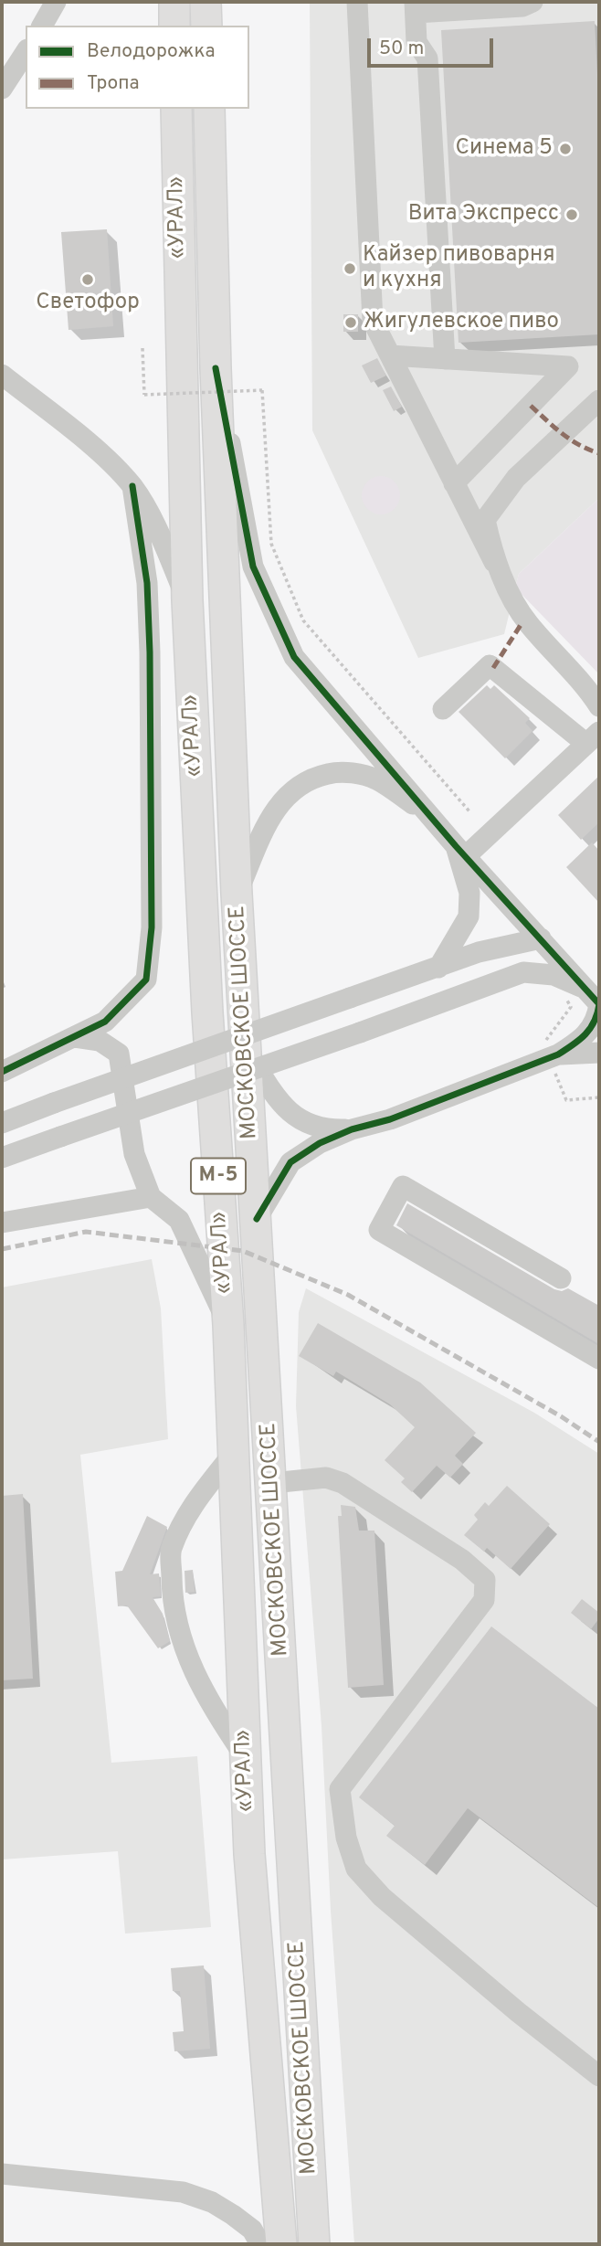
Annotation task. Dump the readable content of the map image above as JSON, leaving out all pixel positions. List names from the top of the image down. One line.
{"streets":{"highway":["«УРАЛ»","МОСКОВСКОЕ ШОССЕ","М-5"]},"places":["Синема 5","Вита Экспресс","Кайзер пивоварня и кухня","Светофор","Жигулевское пиво"],"legend":["Велодорожка","Тропа"],"scale_bar":"50 m"}
